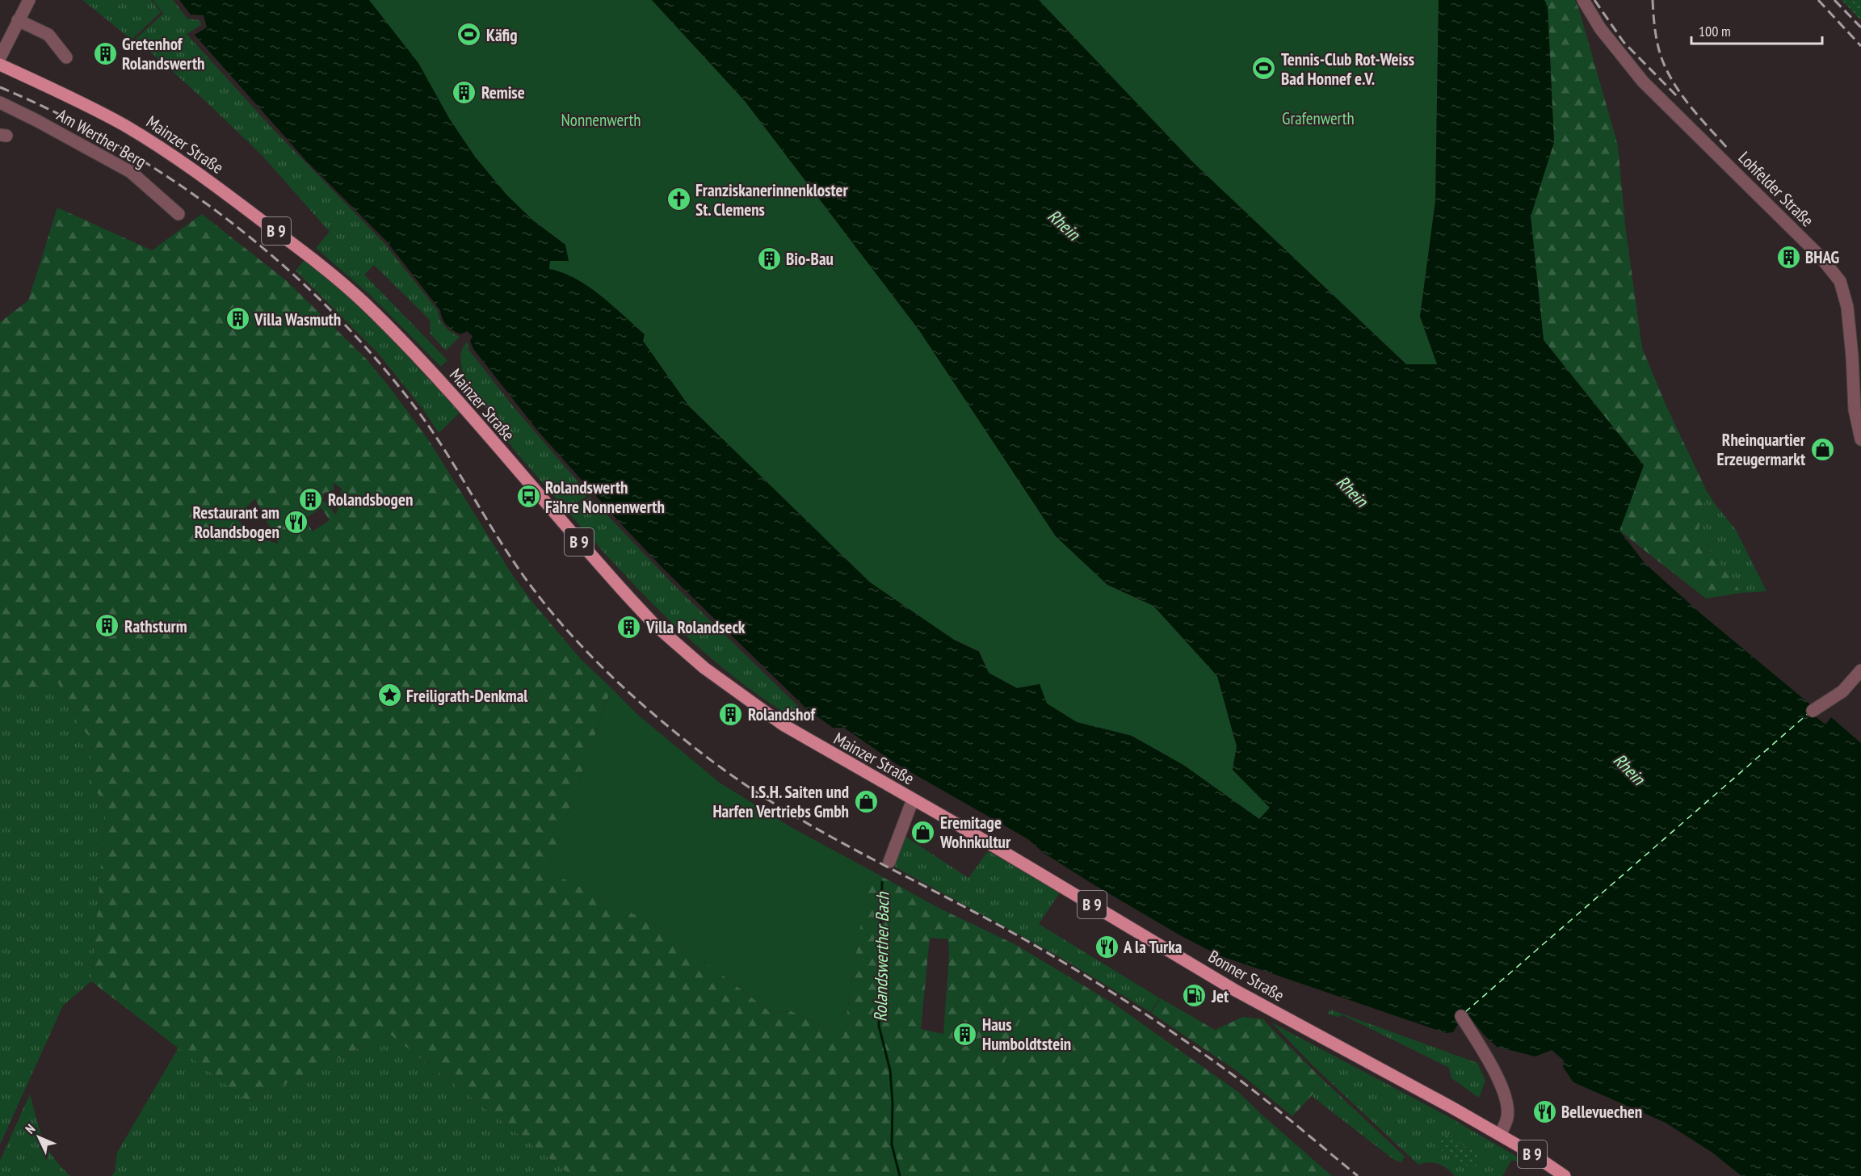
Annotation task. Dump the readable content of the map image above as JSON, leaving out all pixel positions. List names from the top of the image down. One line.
{"streets":{"main road":["Mainzer Straße","B 9","Bonner Straße"],"street":["Am Werther Berg","Lohfelder Straße"]},"crossings":[["Mainzer Straße","Bonner Straße"]],"water":["Rhein","Rolandswerther Bach"],"parks":["Grafenwerth","Nonnenwerth"],"places":{"sports":["Käfig","Tennis-Club Rot-Weiss Bad Honnef e.V."],"building":["Gretenhof Rolandswerth","Remise","BHAG","Bio-Bau","Villa Wasmuth","Rolandsbogen","Rathsturm","Villa Rolandseck","Rolandshof","Haus Humboldtstein"],"church":["Franziskanerinnenkloster St. Clemens"],"shop":["Rheinquartier Erzeugermarkt","I.S.H. Saiten und Harfen Vertriebs Gmbh","Eremitage Wohnkultur"],"bus stop":["Rolandswerth Fähre Nonnenwerth"],"restaurant":["Restaurant am Rolandsbogen","A la Turka","Bellevuechen"],"place":["Freiligrath-Denkmal"],"fuel station":["Jet"]},"scale_bar":"100 m","north":"top left"}
